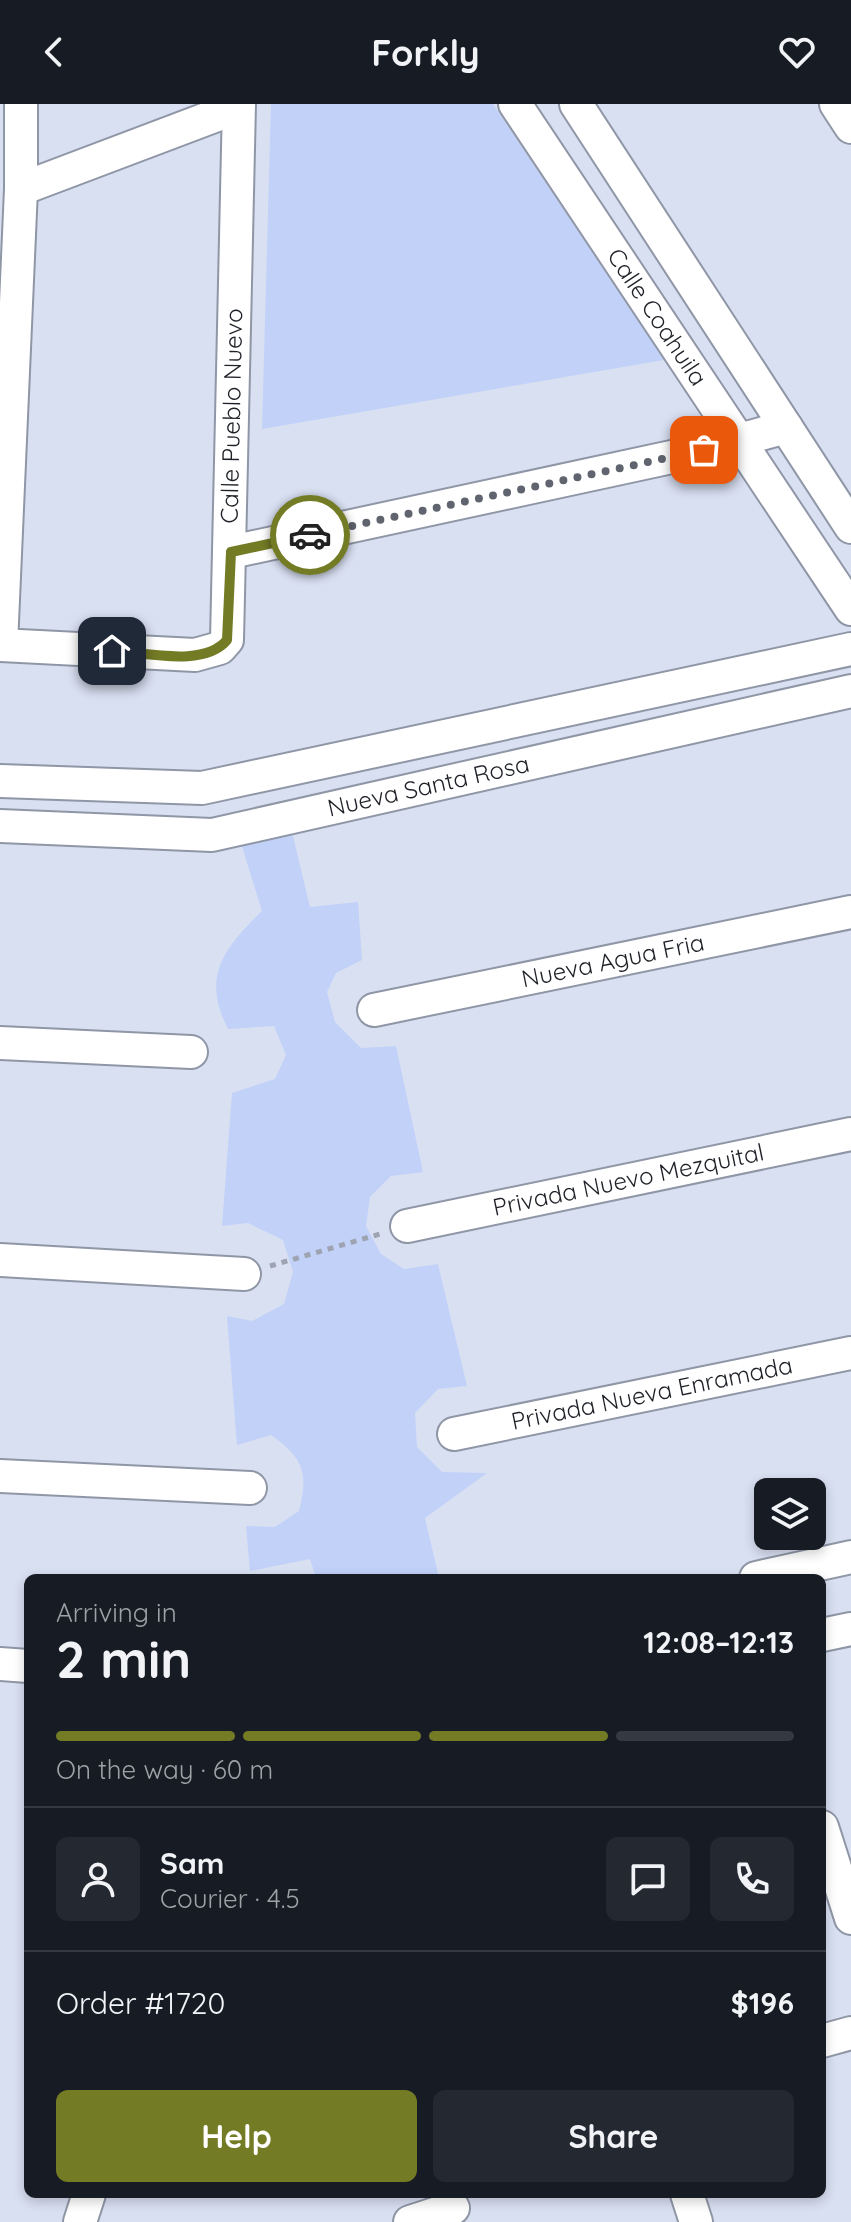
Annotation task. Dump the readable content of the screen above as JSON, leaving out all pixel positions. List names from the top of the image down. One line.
{"streets":{"street":["Calle Coahuila","Calle Pueblo Nuevo","Nueva Santa Rosa","Nueva Agua Fria","Privada Nuevo Mezquital","Privada Nueva Enramada"]},"page":{"header":"Forkly","heading":["2 min","Arriving in","12:08–12:13"],"panel":["Sam","Courier · 4.5","Order #1720","$196"],"bar":"On the way · 60 m","buttons":["Help","Share"]}}
